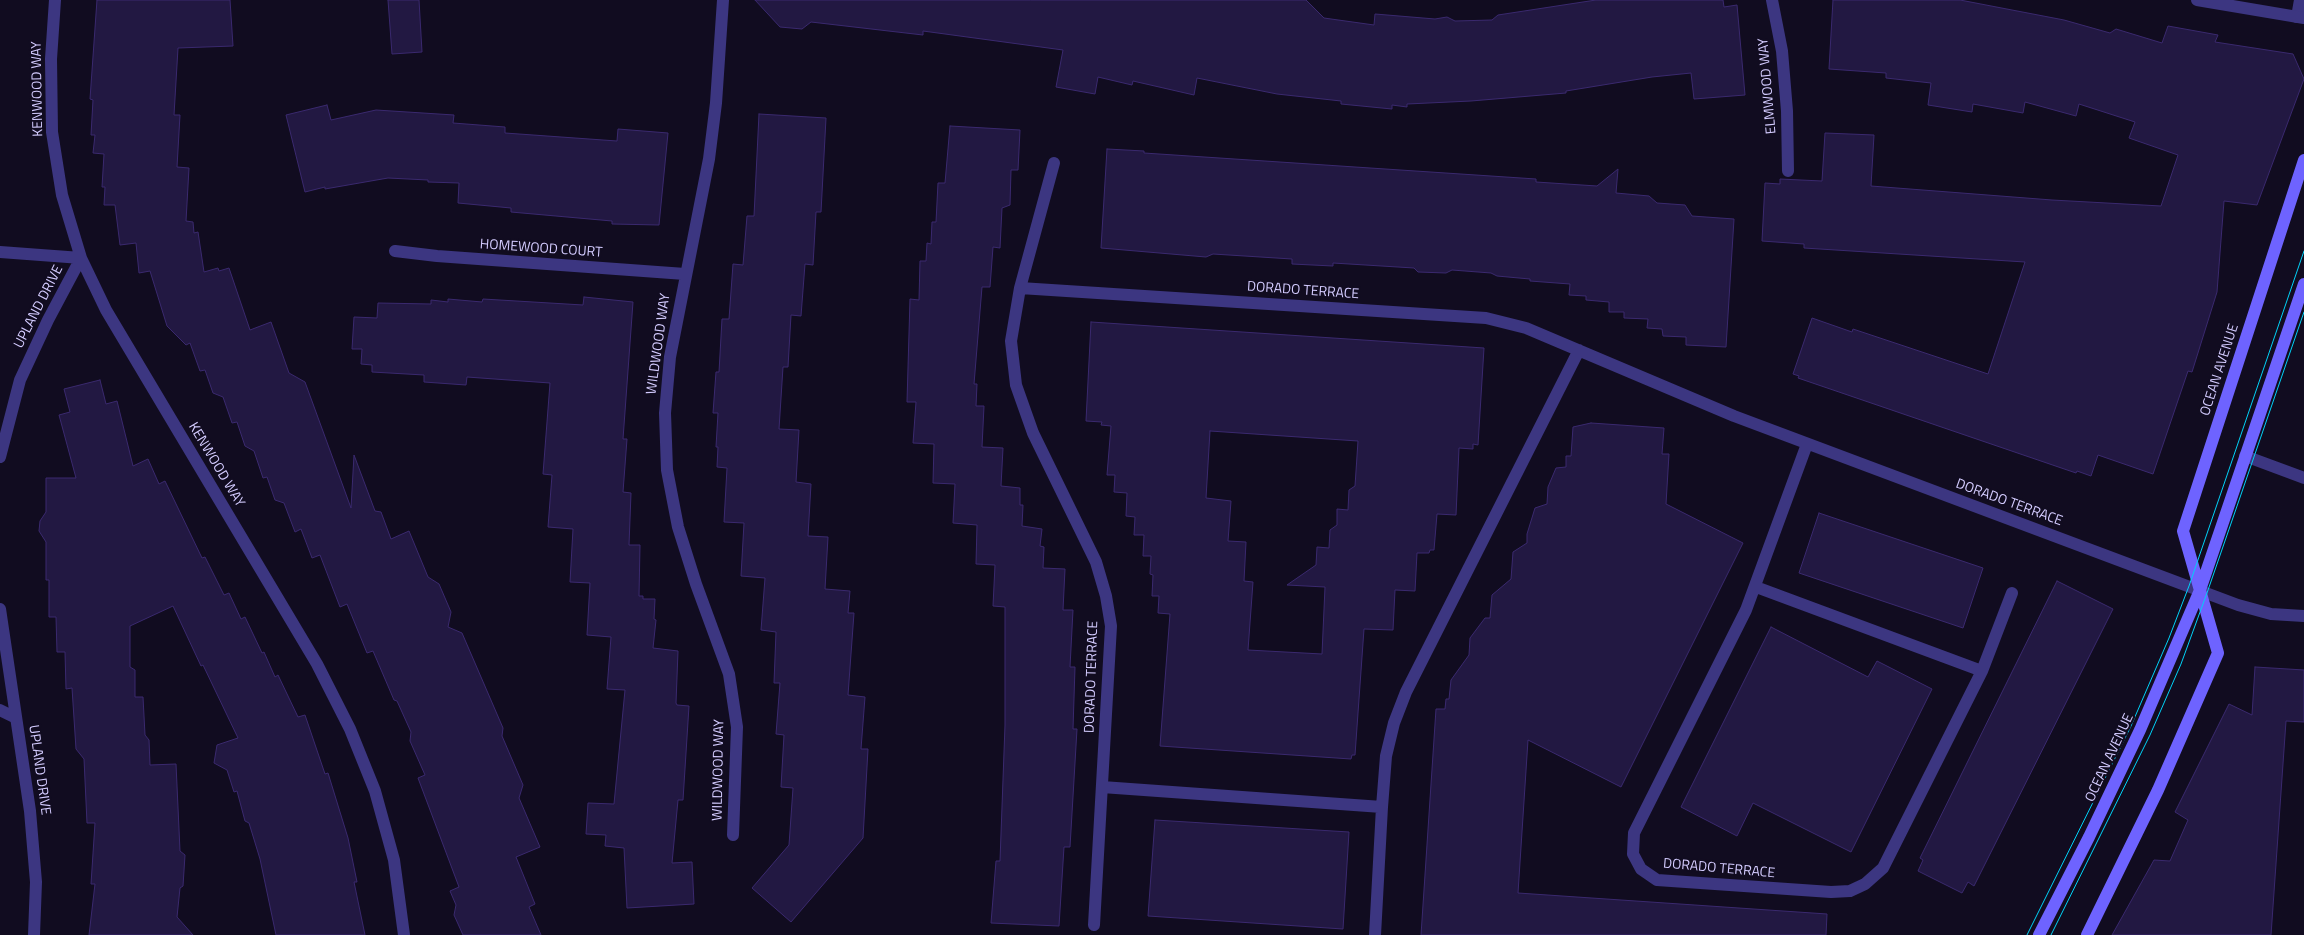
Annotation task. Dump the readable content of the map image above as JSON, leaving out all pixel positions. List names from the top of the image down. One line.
{"streets":{"main road":["OCEAN AVENUE"],"street":["ELMWOOD WAY","KENWOOD WAY","HOMEWOOD COURT","DORADO TERRACE","UPLAND DRIVE","WILDWOOD WAY"]},"crossings":[["KENWOOD WAY","UPLAND DRIVE"],["HOMEWOOD COURT","WILDWOOD WAY"],["DORADO TERRACE","OCEAN AVENUE"]]}
